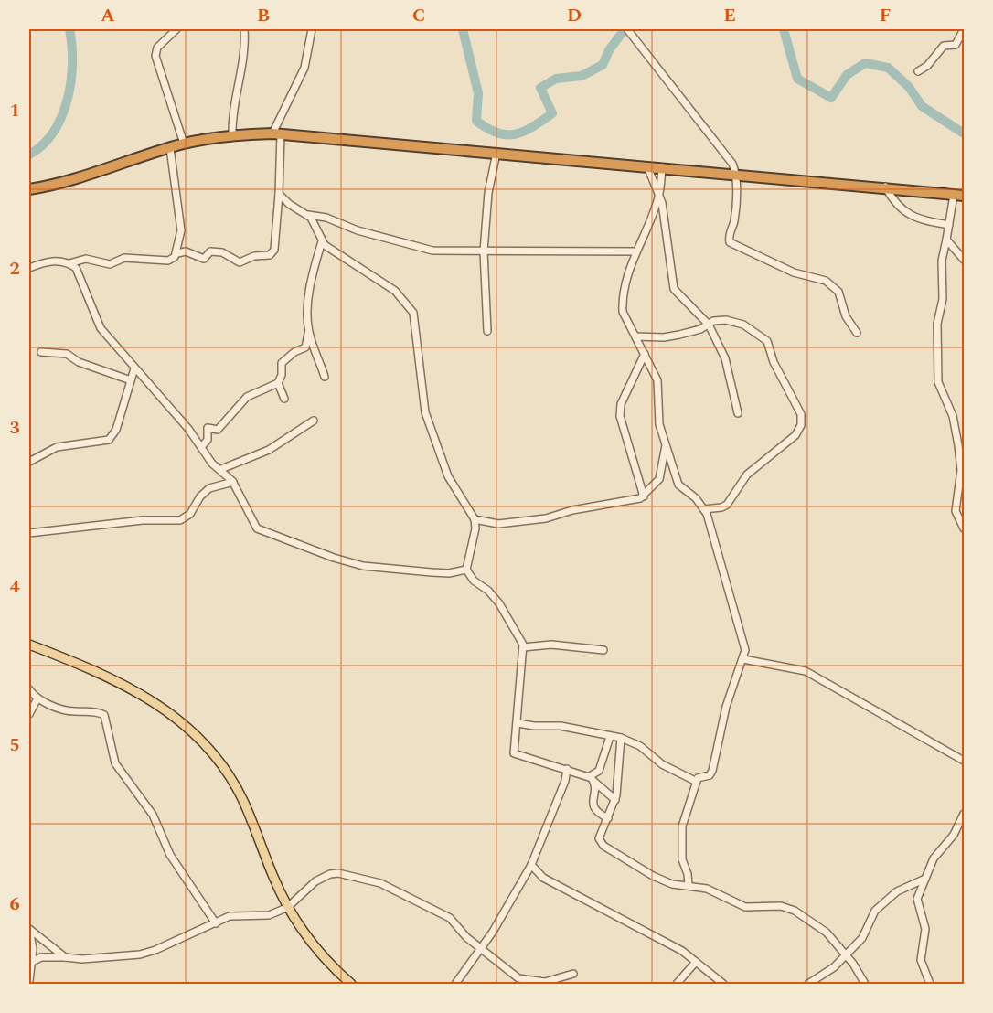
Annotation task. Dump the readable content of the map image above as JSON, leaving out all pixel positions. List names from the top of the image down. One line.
{"grid":{"columns":["A","B","C","D","E","F"],"rows":["1","2","3","4","5","6"]}}
